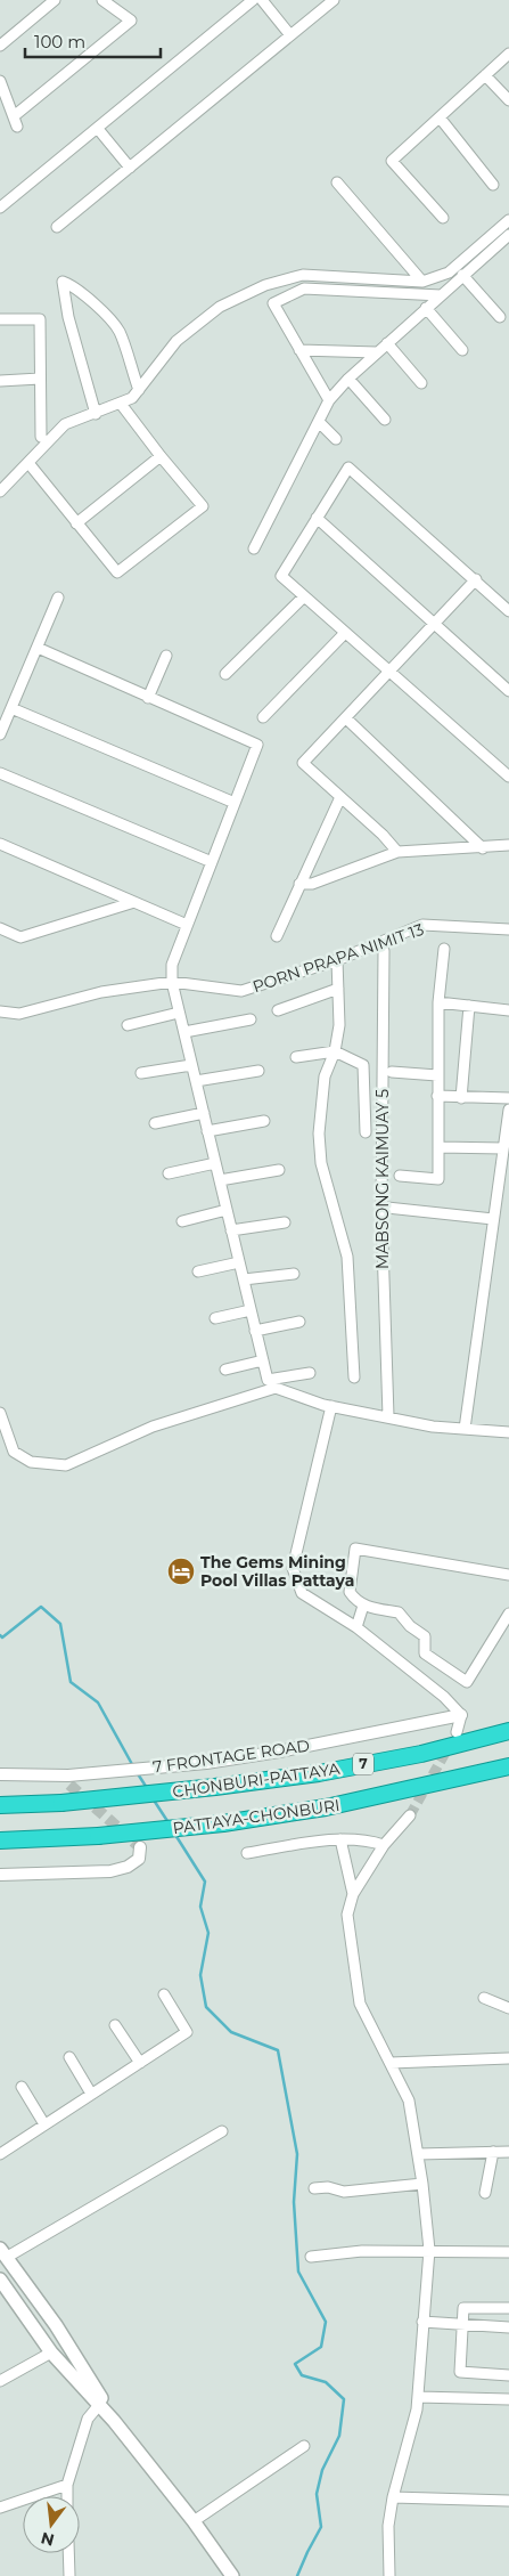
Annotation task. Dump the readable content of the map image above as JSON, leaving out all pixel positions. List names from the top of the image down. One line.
{"streets":{"highway":["7","CHONBURI-PATTAYA","PATTAYA-CHONBURI"],"street":["PORN PRAPA NIMIT 13","MABSONG KAIMUAY 5","7 FRONTAGE ROAD"]},"crossings":[["PORN PRAPA NIMIT 13","MABSONG KAIMUAY 5"]],"places":{"hotel":["The Gems Mining Pool Villas Pattaya"]},"scale_bar":"100 m","north":"bottom"}
